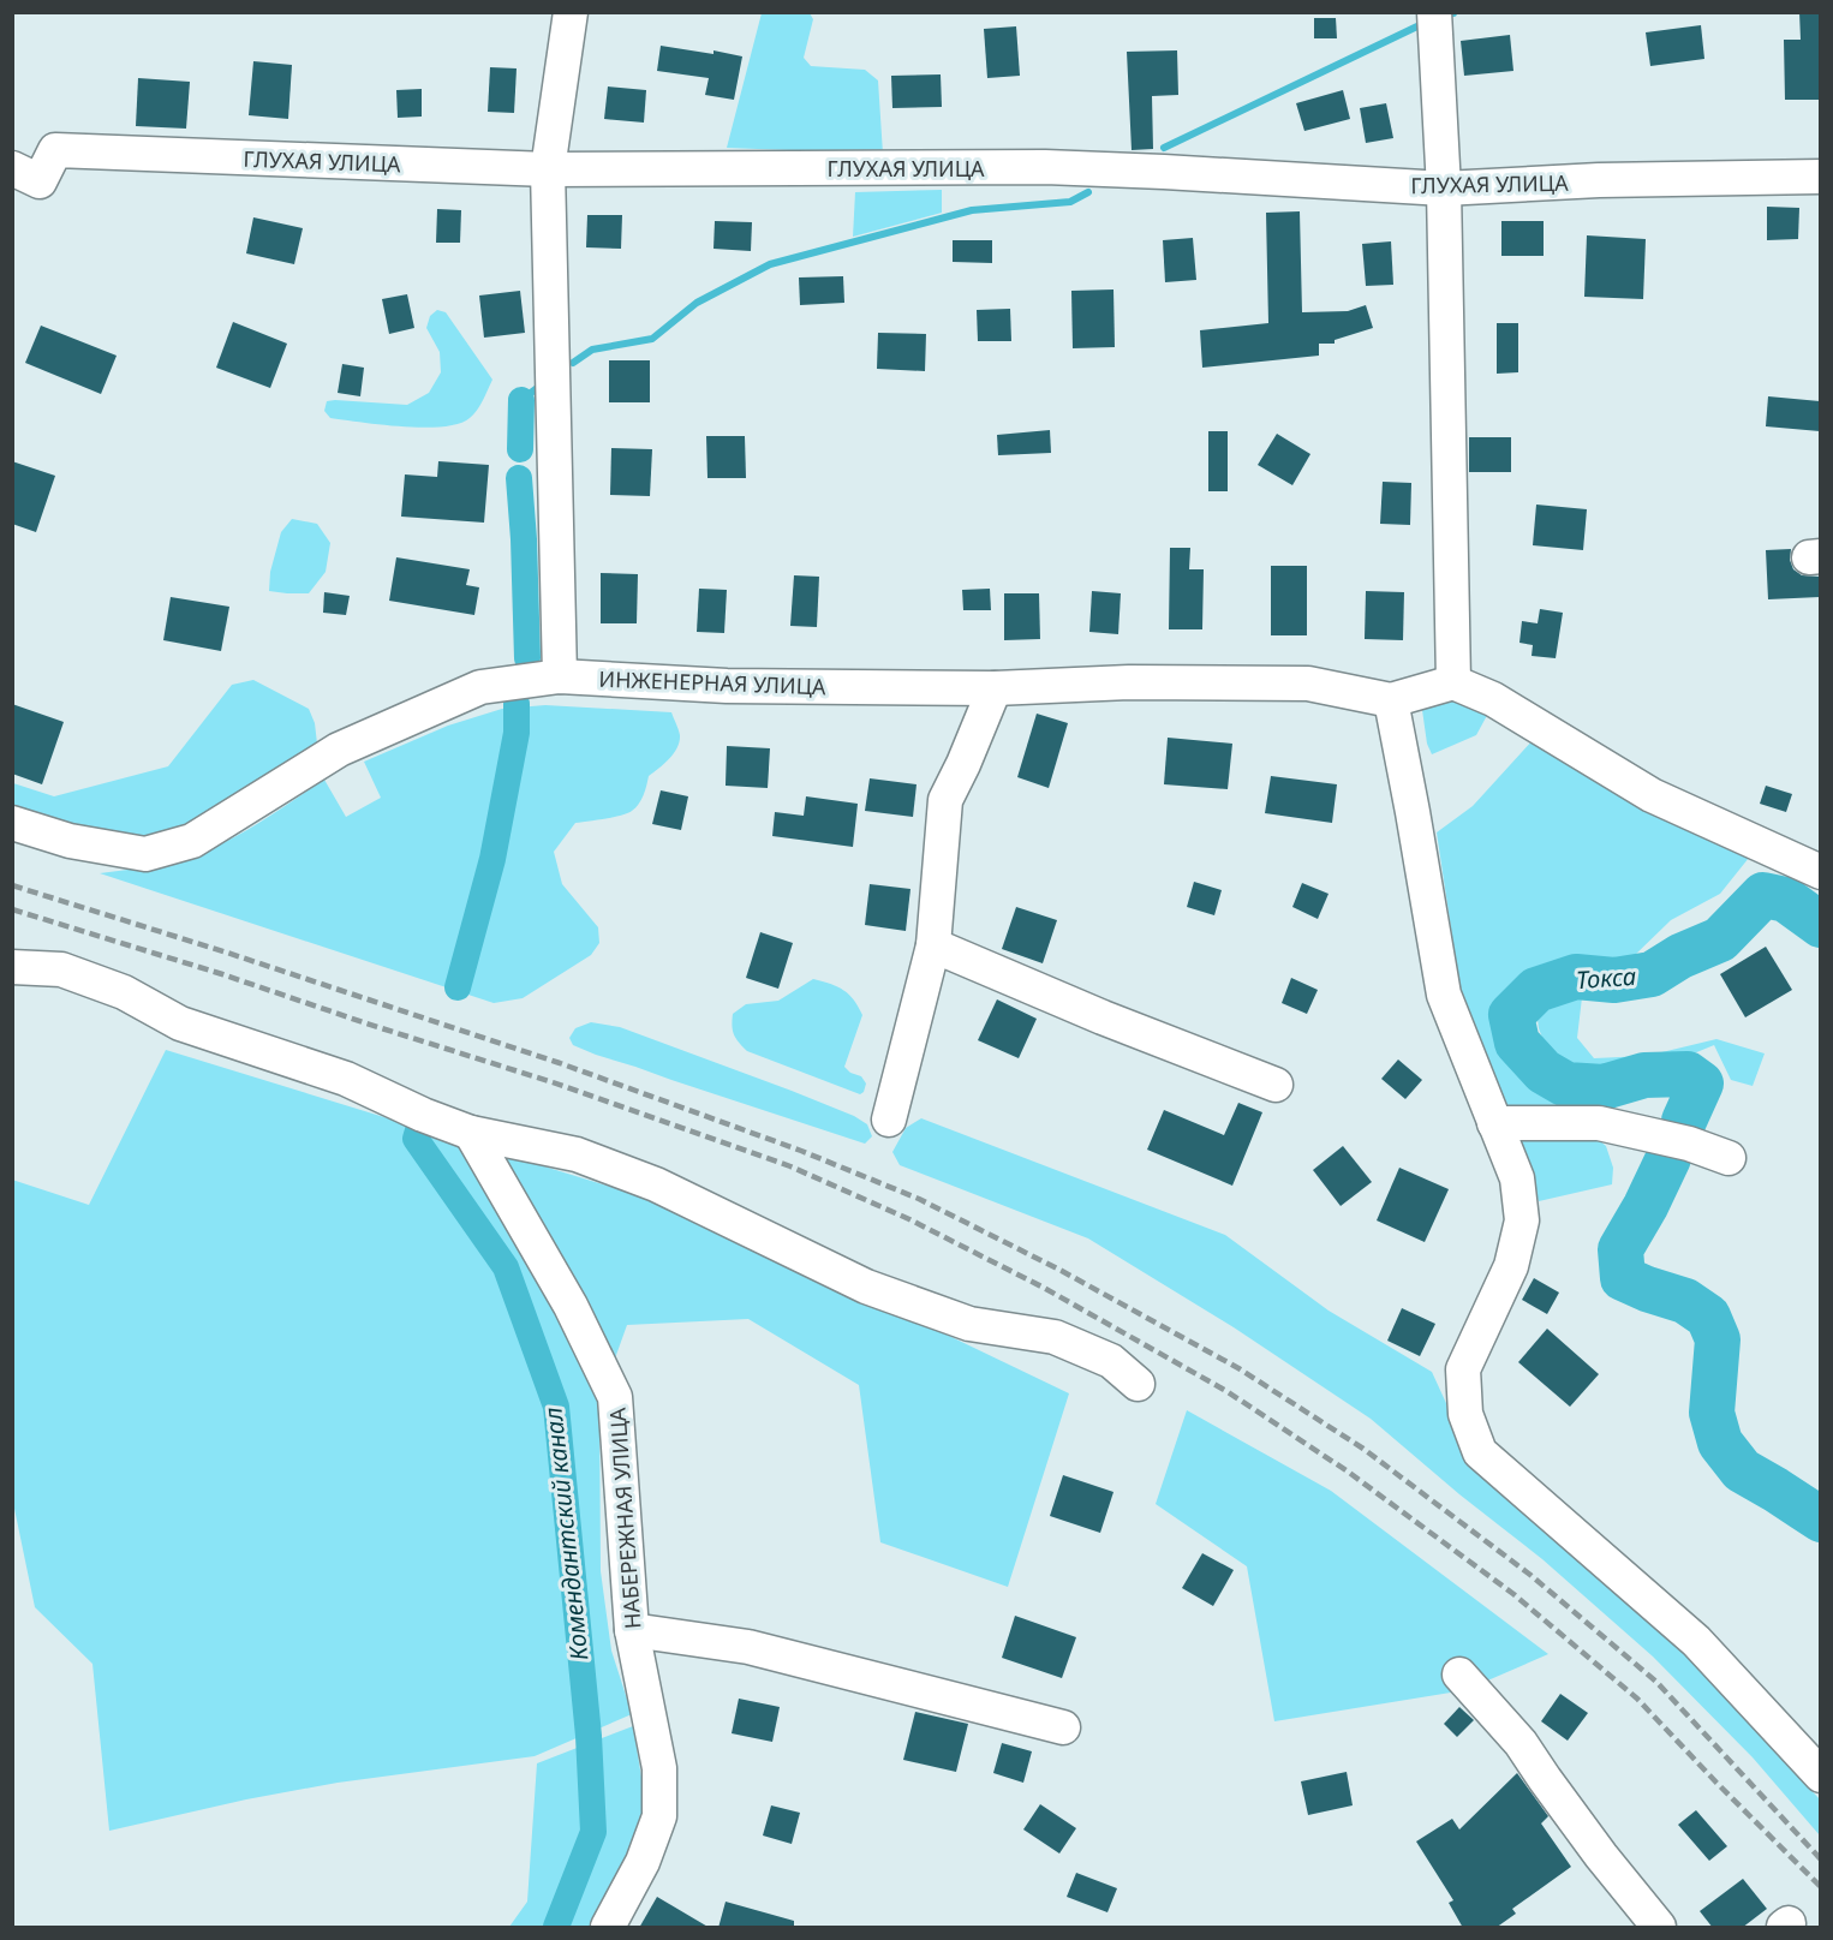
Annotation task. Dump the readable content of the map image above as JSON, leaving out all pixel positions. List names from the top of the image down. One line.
{"streets":{"street":["ГЛУХАЯ УЛИЦА","ИНЖЕНЕРНАЯ УЛИЦА","НАБЕРЕЖНАЯ УЛИЦА"]},"water":["Токса","Комендантский канал"]}
